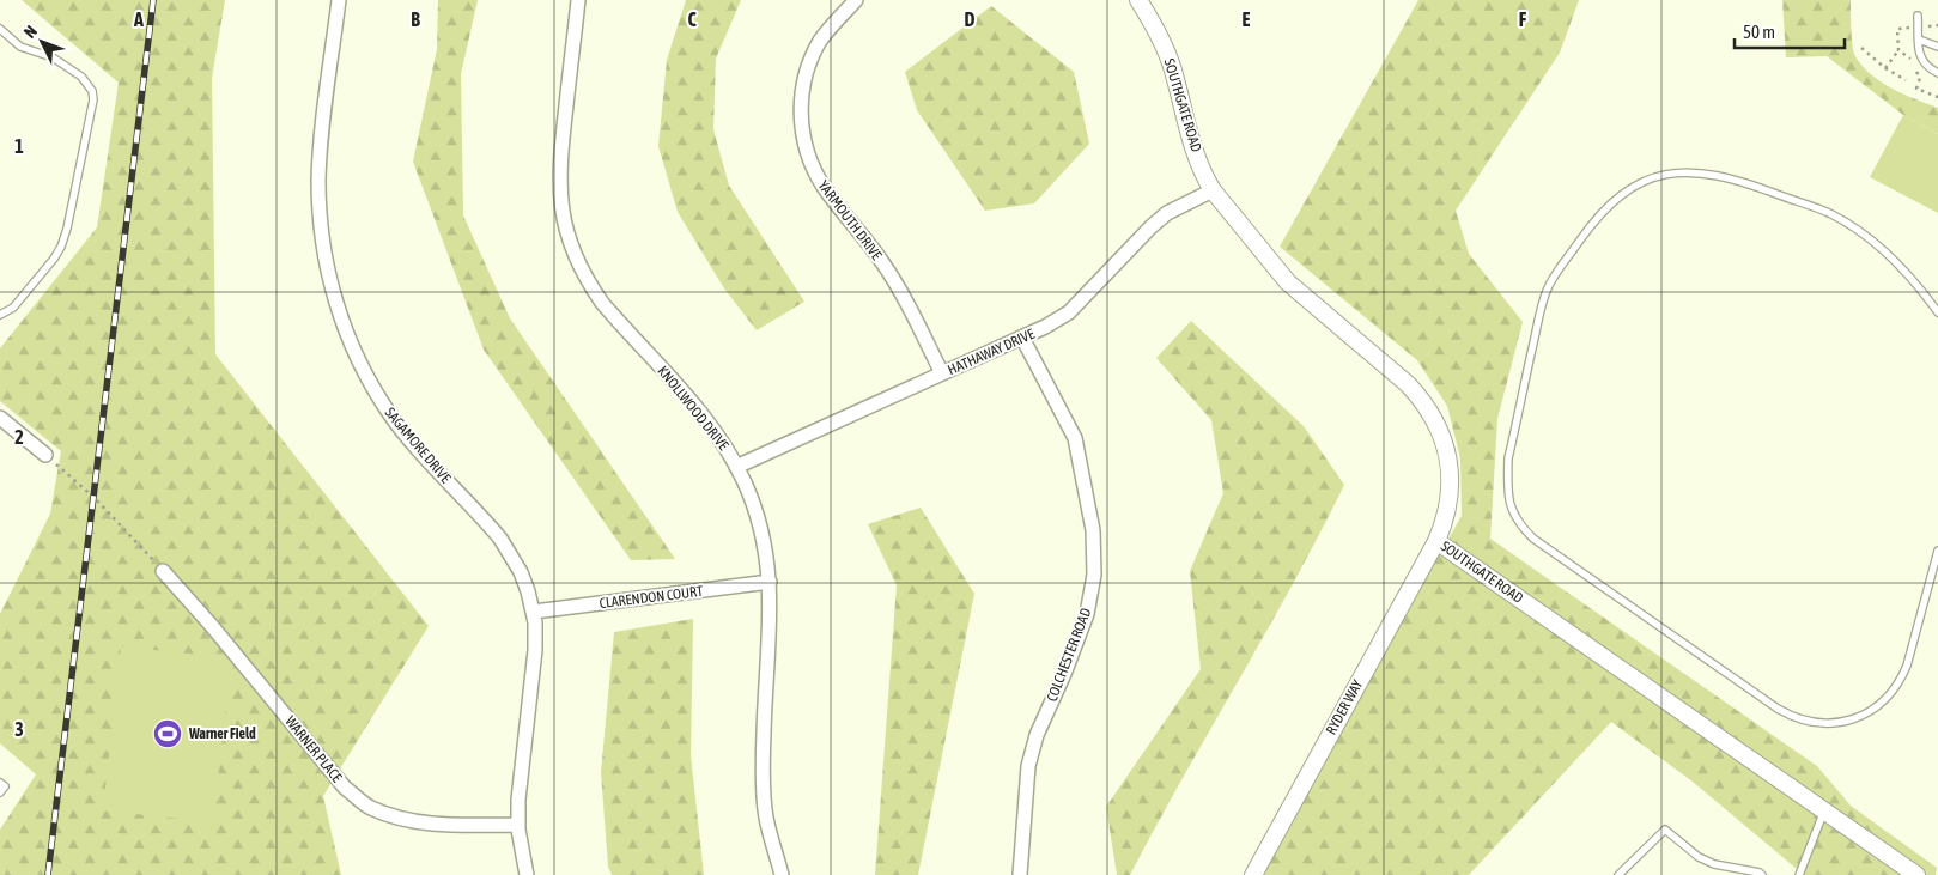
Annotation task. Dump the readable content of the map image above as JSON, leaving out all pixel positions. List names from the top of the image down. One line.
{"streets":{"street":["SOUTHGATE ROAD","YARMOUTH DRIVE","HATHAWAY DRIVE","KNOLLWOOD DRIVE","SAGAMORE DRIVE","CLARENDON COURT","COLCHESTER ROAD","RYDER WAY","WARNER PLACE"]},"crossings":[["SOUTHGATE ROAD","HATHAWAY DRIVE"],["SOUTHGATE ROAD","RYDER WAY"],["YARMOUTH DRIVE","HATHAWAY DRIVE"],["HATHAWAY DRIVE","KNOLLWOOD DRIVE"],["HATHAWAY DRIVE","COLCHESTER ROAD"],["KNOLLWOOD DRIVE","CLARENDON COURT"],["SAGAMORE DRIVE","CLARENDON COURT"],["SAGAMORE DRIVE","WARNER PLACE"]],"places":{"sports":["Warner Field"]},"scale_bar":"50 m","north":"top left","grid":{"columns":["A","B","C","D","E","F"],"rows":["1","2","3"]}}
